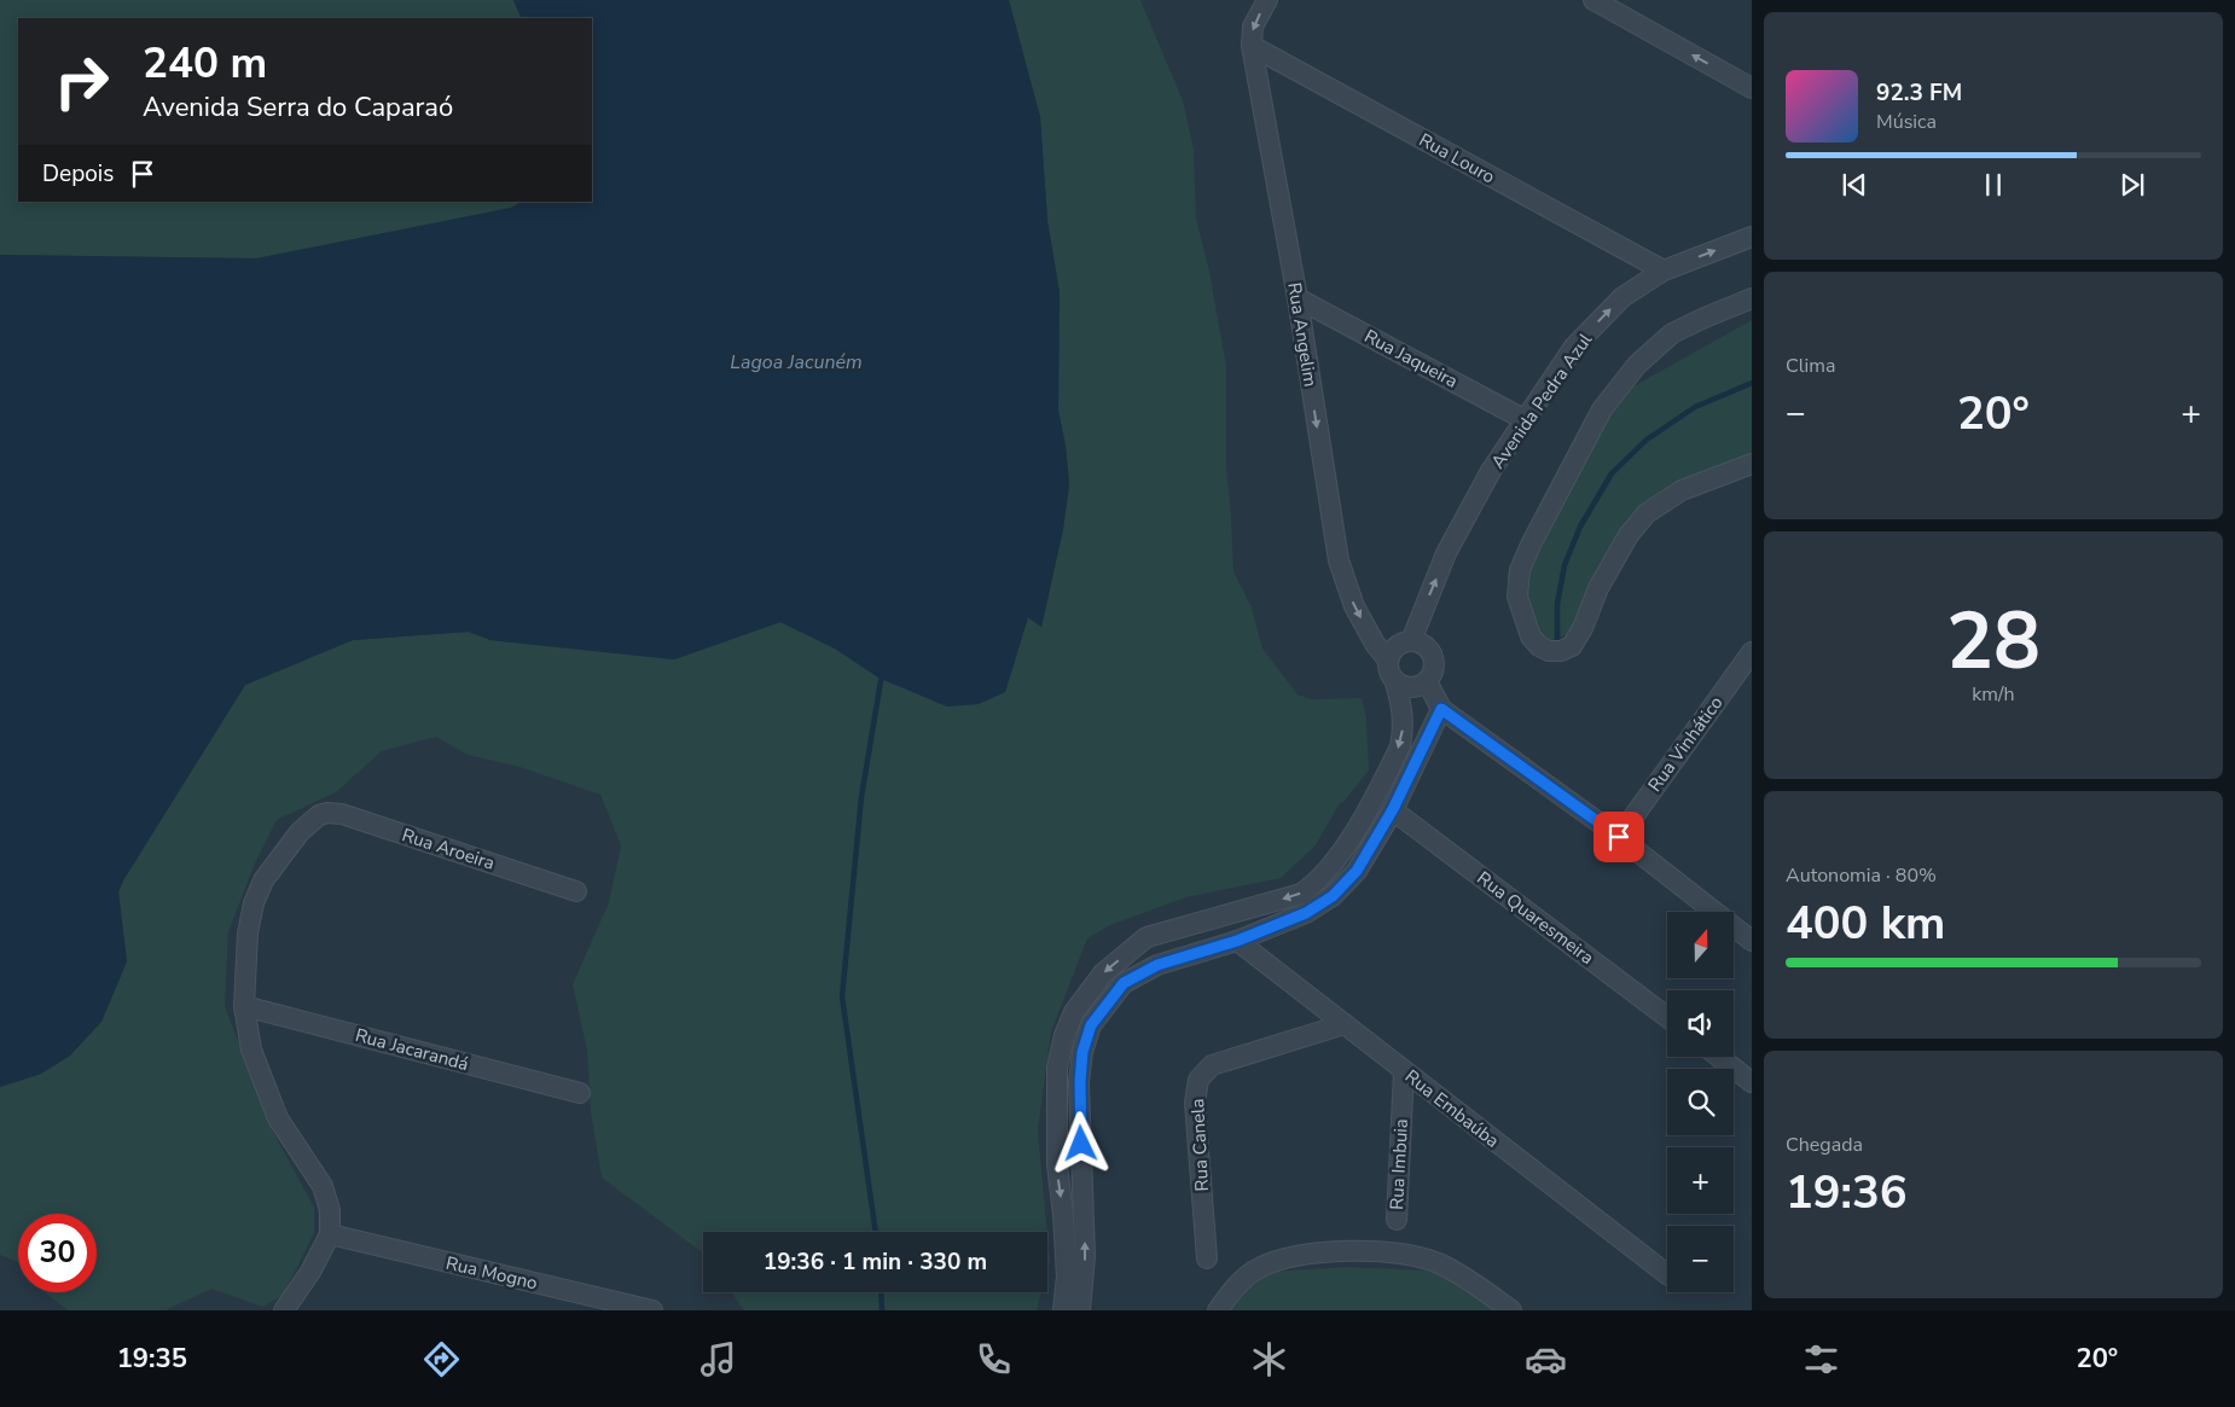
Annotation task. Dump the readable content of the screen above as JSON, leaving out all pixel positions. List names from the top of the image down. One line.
{"streets":{"street":["Rua Louro","Rua Angelim","Rua Jaqueira","Avenida Pedra Azul","Rua Vinhático","Rua Aroeira","Rua Quaresmeira","Rua Jacarandá","Rua Embaúba","Rua Canela","Rua Imbuia","Rua Mogno"]},"crossings":[["Rua Louro","Rua Angelim"],["Rua Louro","Avenida Pedra Azul"],["Rua Angelim","Rua Jaqueira"],["Rua Angelim","Avenida Pedra Azul"],["Rua Jaqueira","Avenida Pedra Azul"],["Rua Aroeira","Rua Jacarandá"],["Rua Embaúba","Rua Canela"],["Rua Embaúba","Rua Imbuia"]],"one_way":["Rua Angelim","Avenida Pedra Azul"],"water":["Lagoa Jacuném"],"north":"top","page":{"turn":["240 m","Avenida Serra do Caparaó"],"song":["92.3 FM","Música"],"then":"Depois","tile":["Clima",["28","km/h"],["Autonomia · 80%","400 km"],["Chegada","19:36"]],"heat":["−","20°","+"],"map_buttons":["+","−"],"limit":"30","trip":"19:36 · 1 min · 330 m","tabs":["19:35","20°"]}}
